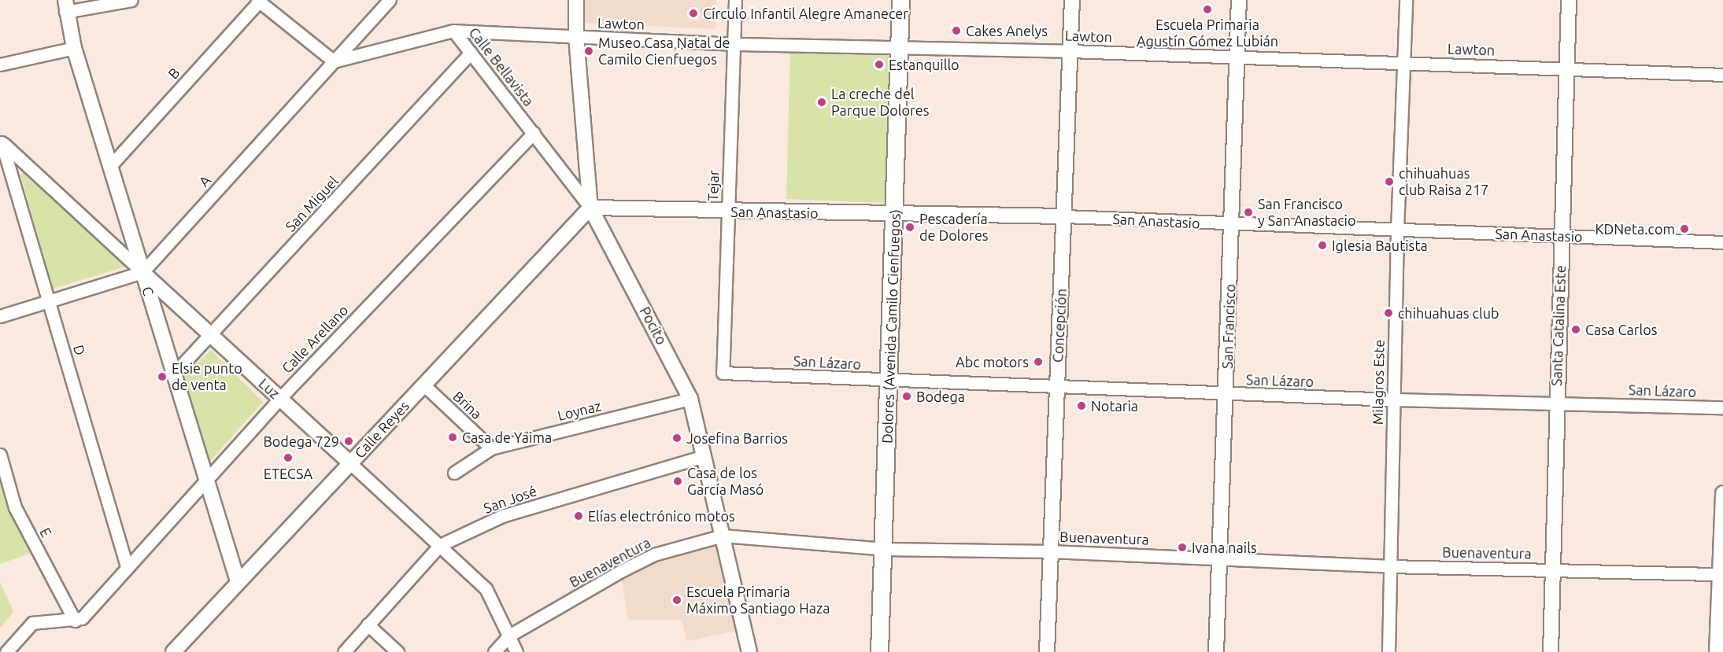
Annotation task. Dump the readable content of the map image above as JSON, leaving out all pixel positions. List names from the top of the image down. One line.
{"streets":{"main road":["Dolores (Avenida Camilo Cienfuegos)"],"street":["Lawton","Calle Bellavista","B","A","Tejar","San Miguel","San Anastasio","C","Pocito","Concepción","Santa Catalina Este","San Francisco","Calle Arellano","D","San Lázaro","Milagros Este","Luz","Brina","Loynaz","Calle Reyes","San José","E","Buenaventura"]},"crossings":[["Lawton","Calle Bellavista"],["Lawton","Tejar"],["Lawton","Pocito"],["Lawton","Concepción"],["Lawton","Santa Catalina Este"],["Lawton","Dolores (Avenida Camilo Cienfuegos)"],["Lawton","San Francisco"],["Lawton","Milagros Este"],["Calle Bellavista","A"],["Calle Bellavista","San Miguel"],["Calle Bellavista","San Anastasio"],["Calle Bellavista","Pocito"],["Calle Bellavista","Calle Arellano"],["Calle Bellavista","Calle Reyes"],["B","C"],["A","C"],["A","Luz"],["Tejar","San Anastasio"],["Tejar","San Lázaro"],["San Miguel","C"],["San Miguel","Luz"],["San Anastasio","Pocito"],["San Anastasio","Concepción"],["San Anastasio","Santa Catalina Este"],["San Anastasio","Dolores (Avenida Camilo Cienfuegos)"],["San Anastasio","San Francisco"],["San Anastasio","Milagros Este"],["San Anastasio","Calle Reyes"],["C","Calle Arellano"],["C","Luz"],["C","Calle Reyes"],["Pocito","Loynaz"],["Pocito","Calle Reyes"],["Pocito","San José"],["Pocito","Buenaventura"],["Concepción","San Lázaro"],["Concepción","Buenaventura"],["Santa Catalina Este","San Lázaro"],["Santa Catalina Este","Buenaventura"],["Dolores (Avenida Camilo Cienfuegos)","San Lázaro"],["Dolores (Avenida Camilo Cienfuegos)","Buenaventura"],["San Francisco","San Lázaro"],["San Francisco","Buenaventura"],["Calle Arellano","D"],["Calle Arellano","Luz"],["Calle Arellano","E"],["D","Luz"],["San Lázaro","Milagros Este"],["Milagros Este","Buenaventura"],["Luz","Calle Reyes"],["Luz","San José"],["Luz","Buenaventura"],["Brina","Loynaz"],["Brina","Calle Reyes"]],"places":["Escuela Primaria Agustín Gómez Lubián","Círculo Infantil Alegre Amanecer","Cakes Anelys","Museo Casa Natal de Camilo Cienfuegos","Estanquillo","La creche del Parque Dolores","chihuahuas club Raisa 217","San Francisco y San Anastacio","Pescadería de Dolores","KDNeta.com","Iglesia Bautista","chihuahuas club","Casa Carlos","Abc motors","Elsie punto de venta","Bodega","Notaria","Casa de Yaima","Josefina Barrios","Bodega 729","ETECSA","Casa de los García Masó","Elías electrónico motos","Ivana nails","Escuela Primaria Máximo Santiago Haza"]}
